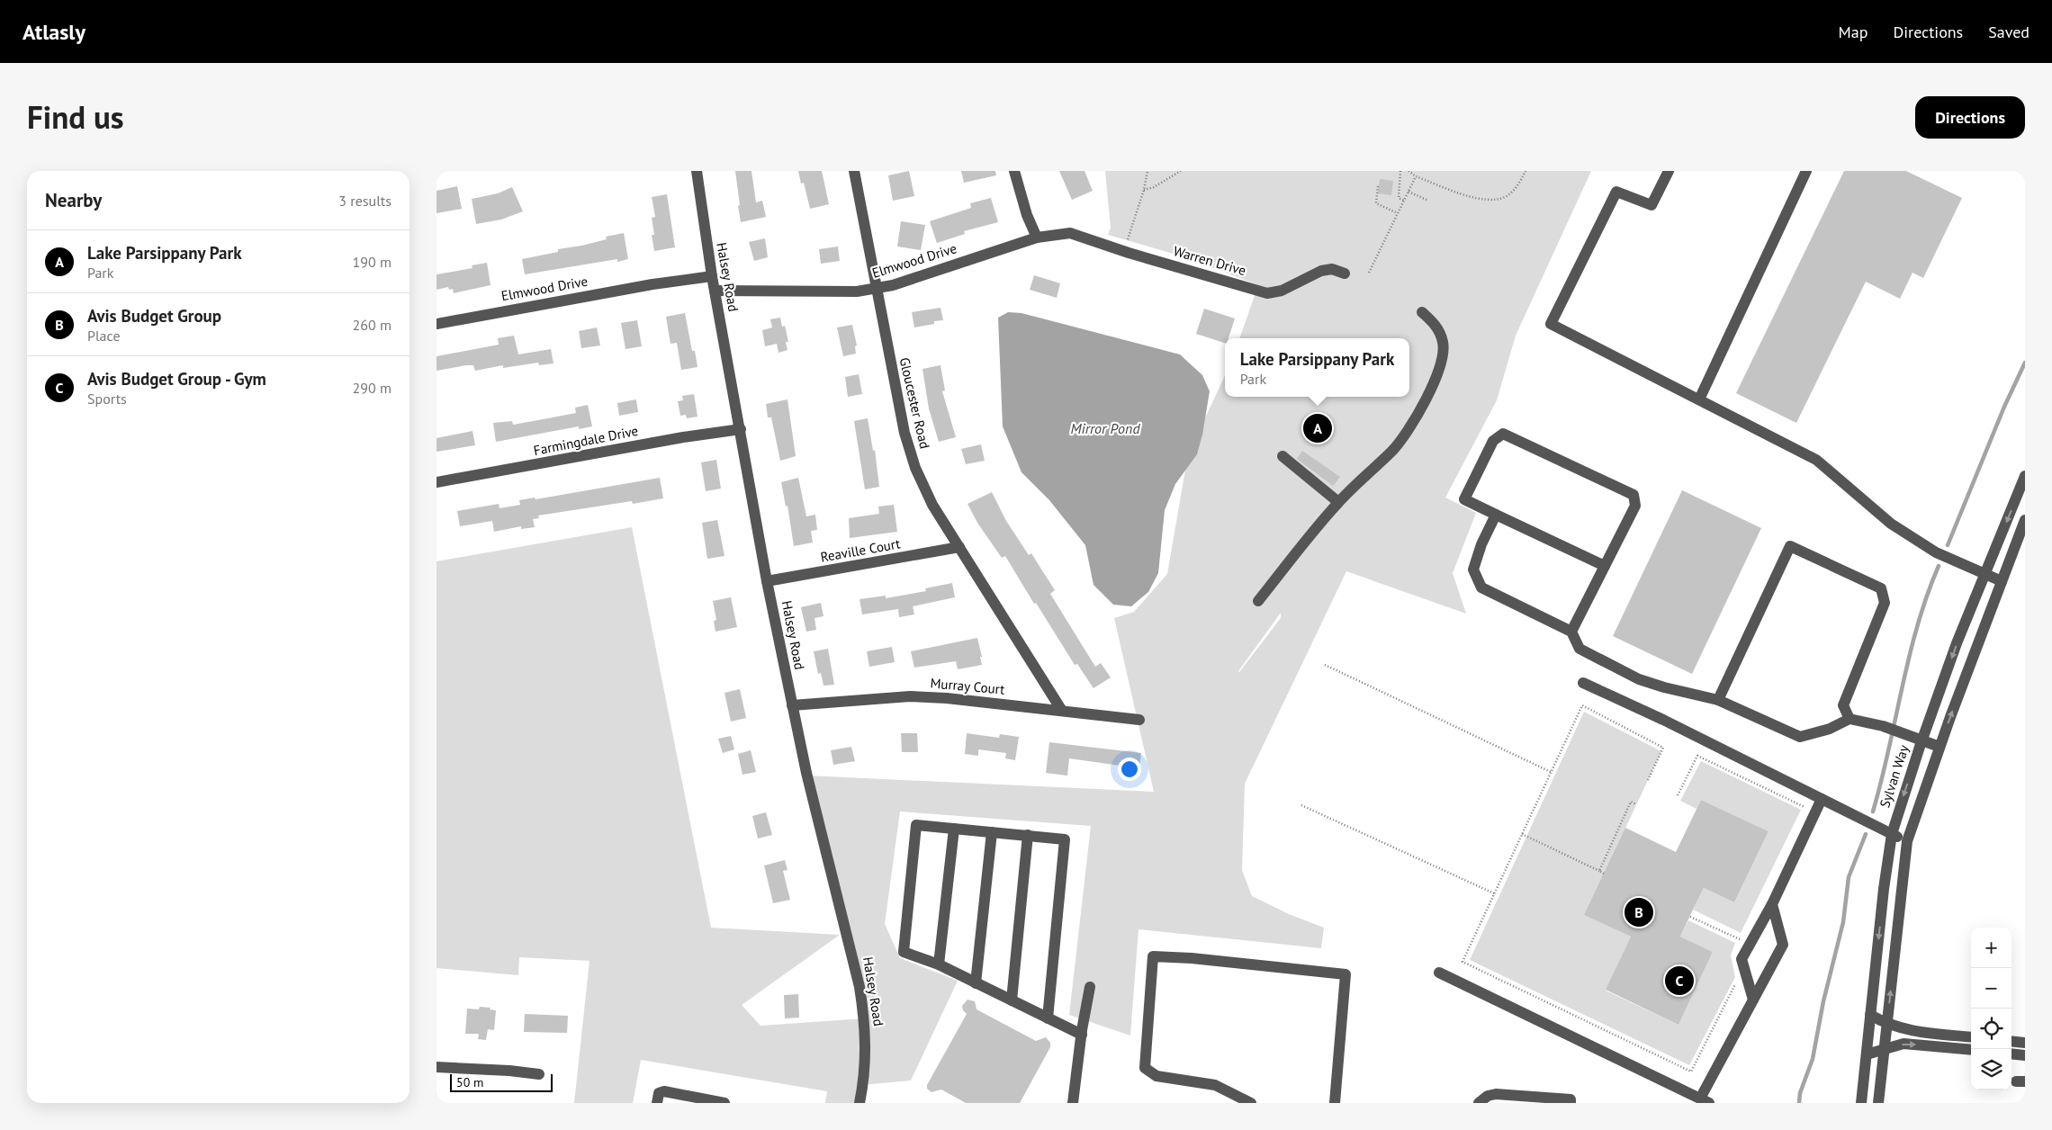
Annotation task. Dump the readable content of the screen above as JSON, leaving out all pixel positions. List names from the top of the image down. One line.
{"streets":{"street":["Elmwood Drive","Warren Drive","Halsey Road","Gloucester Road","Farmingdale Drive","Reaville Court","Murray Court","Sylvan Way"]},"crossings":[["Elmwood Drive","Warren Drive"],["Elmwood Drive","Halsey Road"],["Elmwood Drive","Gloucester Road"],["Halsey Road","Farmingdale Drive"],["Halsey Road","Reaville Court"],["Halsey Road","Murray Court"],["Gloucester Road","Reaville Court"],["Gloucester Road","Murray Court"]],"water":["Mirror Pond"],"scale_bar":"50 m","page":{"header":"Atlasly","nav":["Map","Directions","Saved"],"title":"Find us","buttons":"Directions","heading":["Nearby","3 results"],"list":[{"mark":"A","name":"Lake Parsippany Park","note":"Park","value":"190 m"},{"mark":"B","name":"Avis Budget Group","note":"Place","value":"260 m"},{"mark":"C","name":"Avis Budget Group - Gym","note":"Sports","value":"290 m"}],"popup":["Lake Parsippany Park","Park"],"pins":["A","B","C"],"map_buttons":["+","−"],"scale":"50 m"}}
